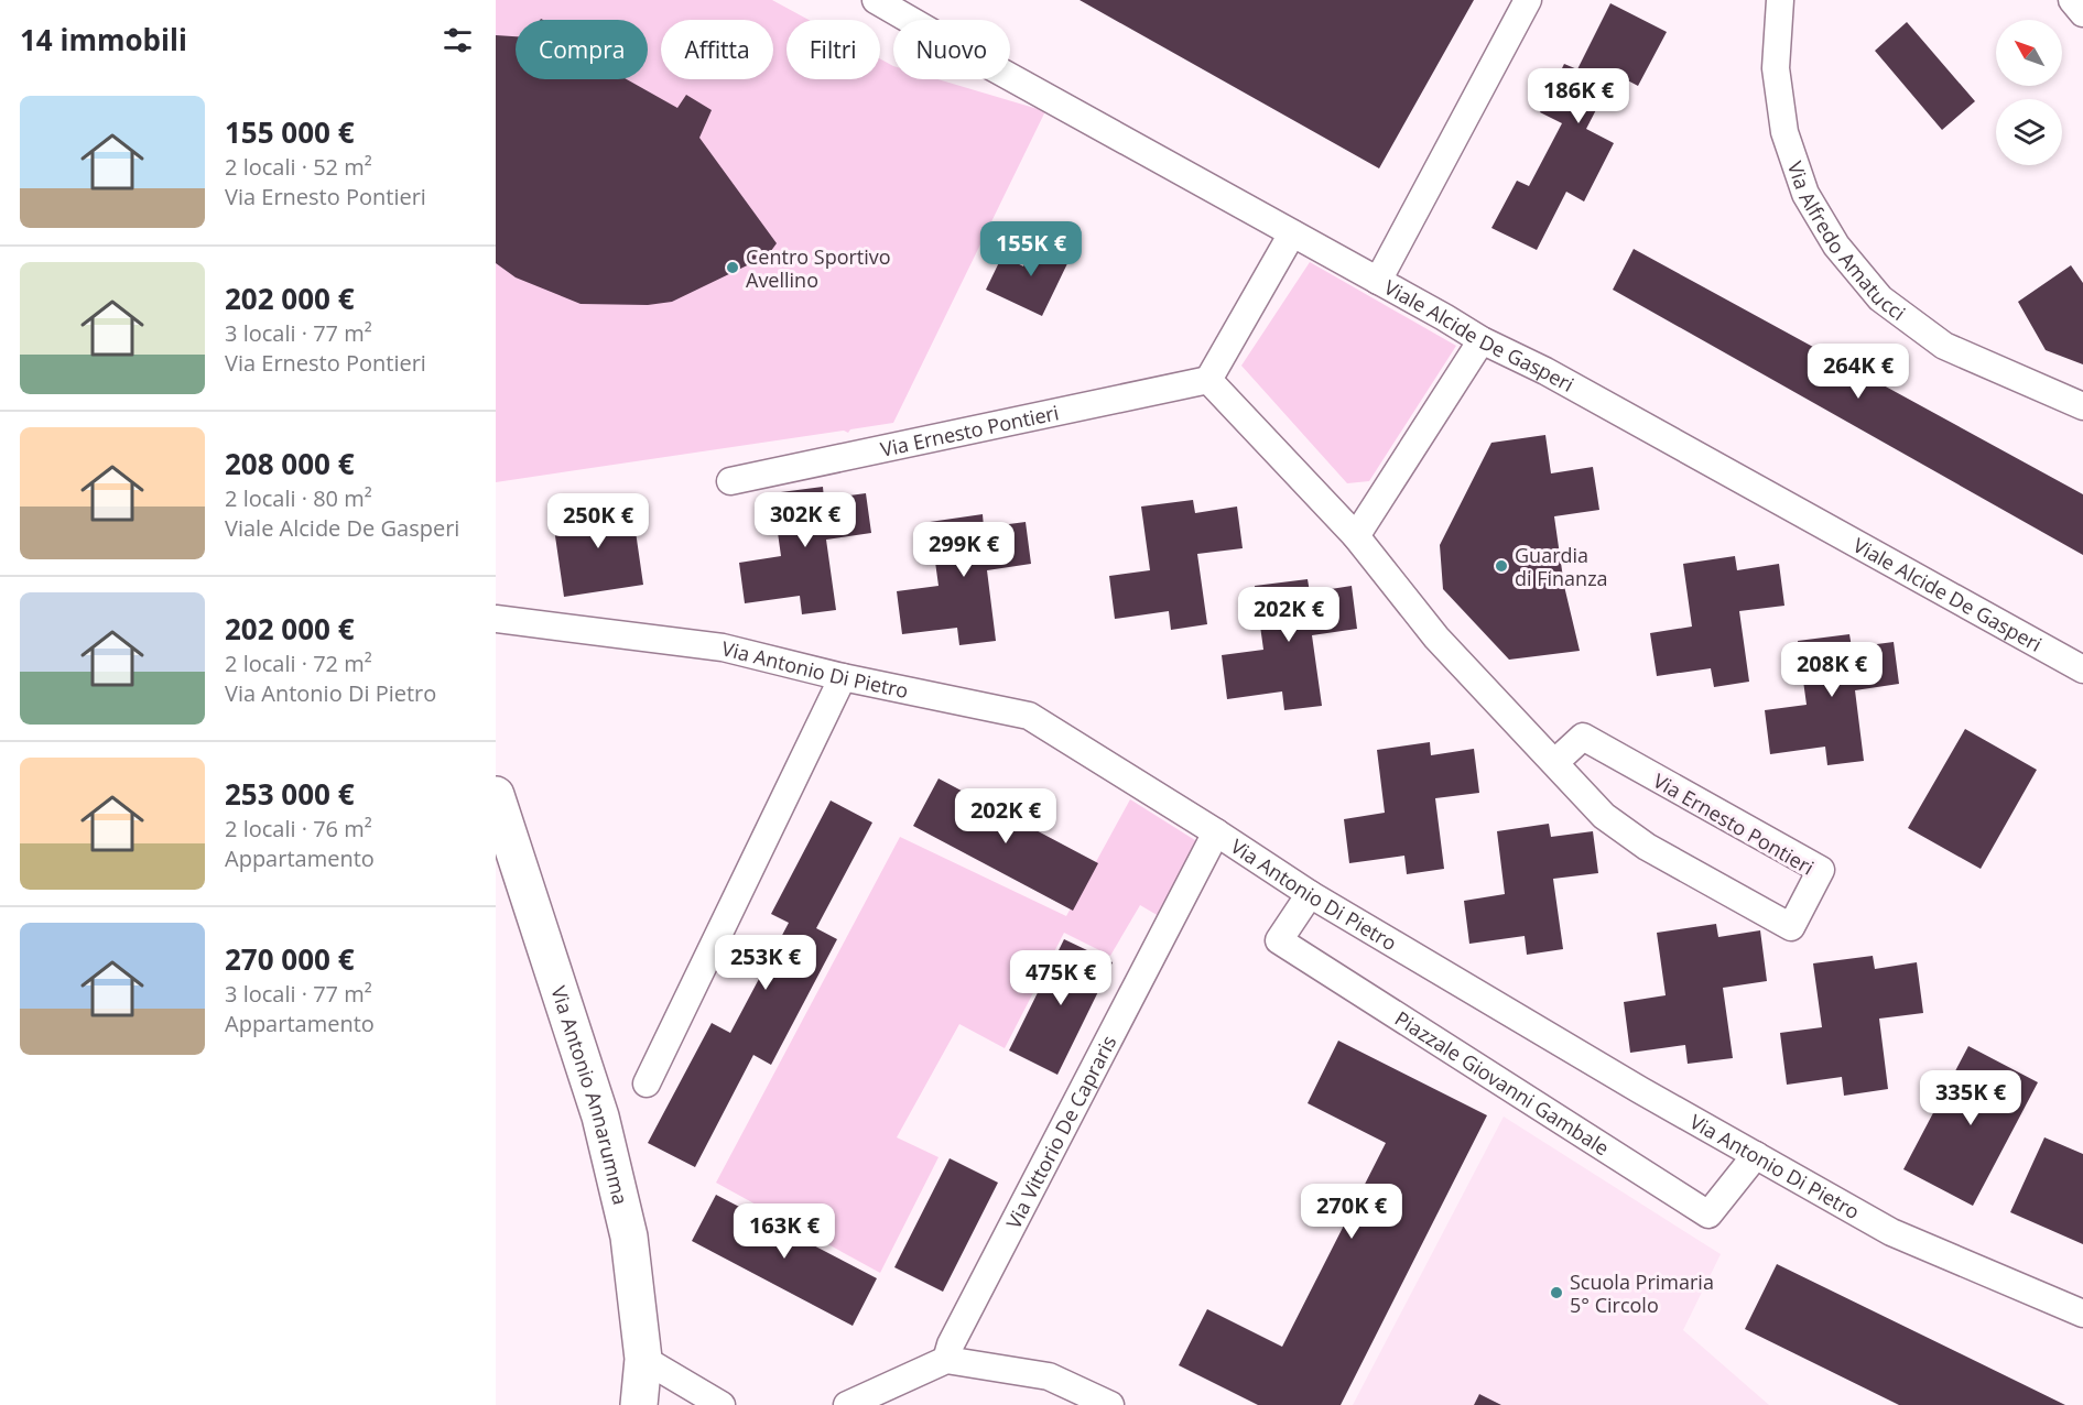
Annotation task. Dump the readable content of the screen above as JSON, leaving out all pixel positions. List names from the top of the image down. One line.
{"streets":{"main road":["Via Antonio Annarumma"],"street":["Via Alfredo Amatucci","Viale Alcide De Gasperi","Via Ernesto Pontieri","Via Antonio Di Pietro","Piazzale Giovanni Gambale","Via Vittorio De Capraris"]},"crossings":[["Via Antonio Di Pietro","Piazzale Giovanni Gambale"],["Via Antonio Di Pietro","Via Vittorio De Capraris"]],"places":["Centro Sportivo Avellino","Guardia di Finanza","Scuola Primaria 5° Circolo"],"north":"top left","page":{"heading":"14 immobili","chip":["Compra","Affitta","Filtri","Nuovo"],"price":["186K €","155K €","264K €","302K €","250K €","299K €","202K €","208K €","202K €","253K €","475K €","335K €","270K €","163K €"],"list":[{"name":"155 000 €","note":"2 locali · 52 m² · Via Ernesto Pontieri"},{"name":"202 000 €","note":"3 locali · 77 m² · Via Ernesto Pontieri"},{"name":"208 000 €","note":"2 locali · 80 m² · Viale Alcide De Gasperi"},{"name":"202 000 €","note":"2 locali · 72 m² · Via Antonio Di Pietro"},{"name":"253 000 €","note":"2 locali · 76 m² · Appartamento"},{"name":"270 000 €","note":"3 locali · 77 m² · Appartamento"}]}}
